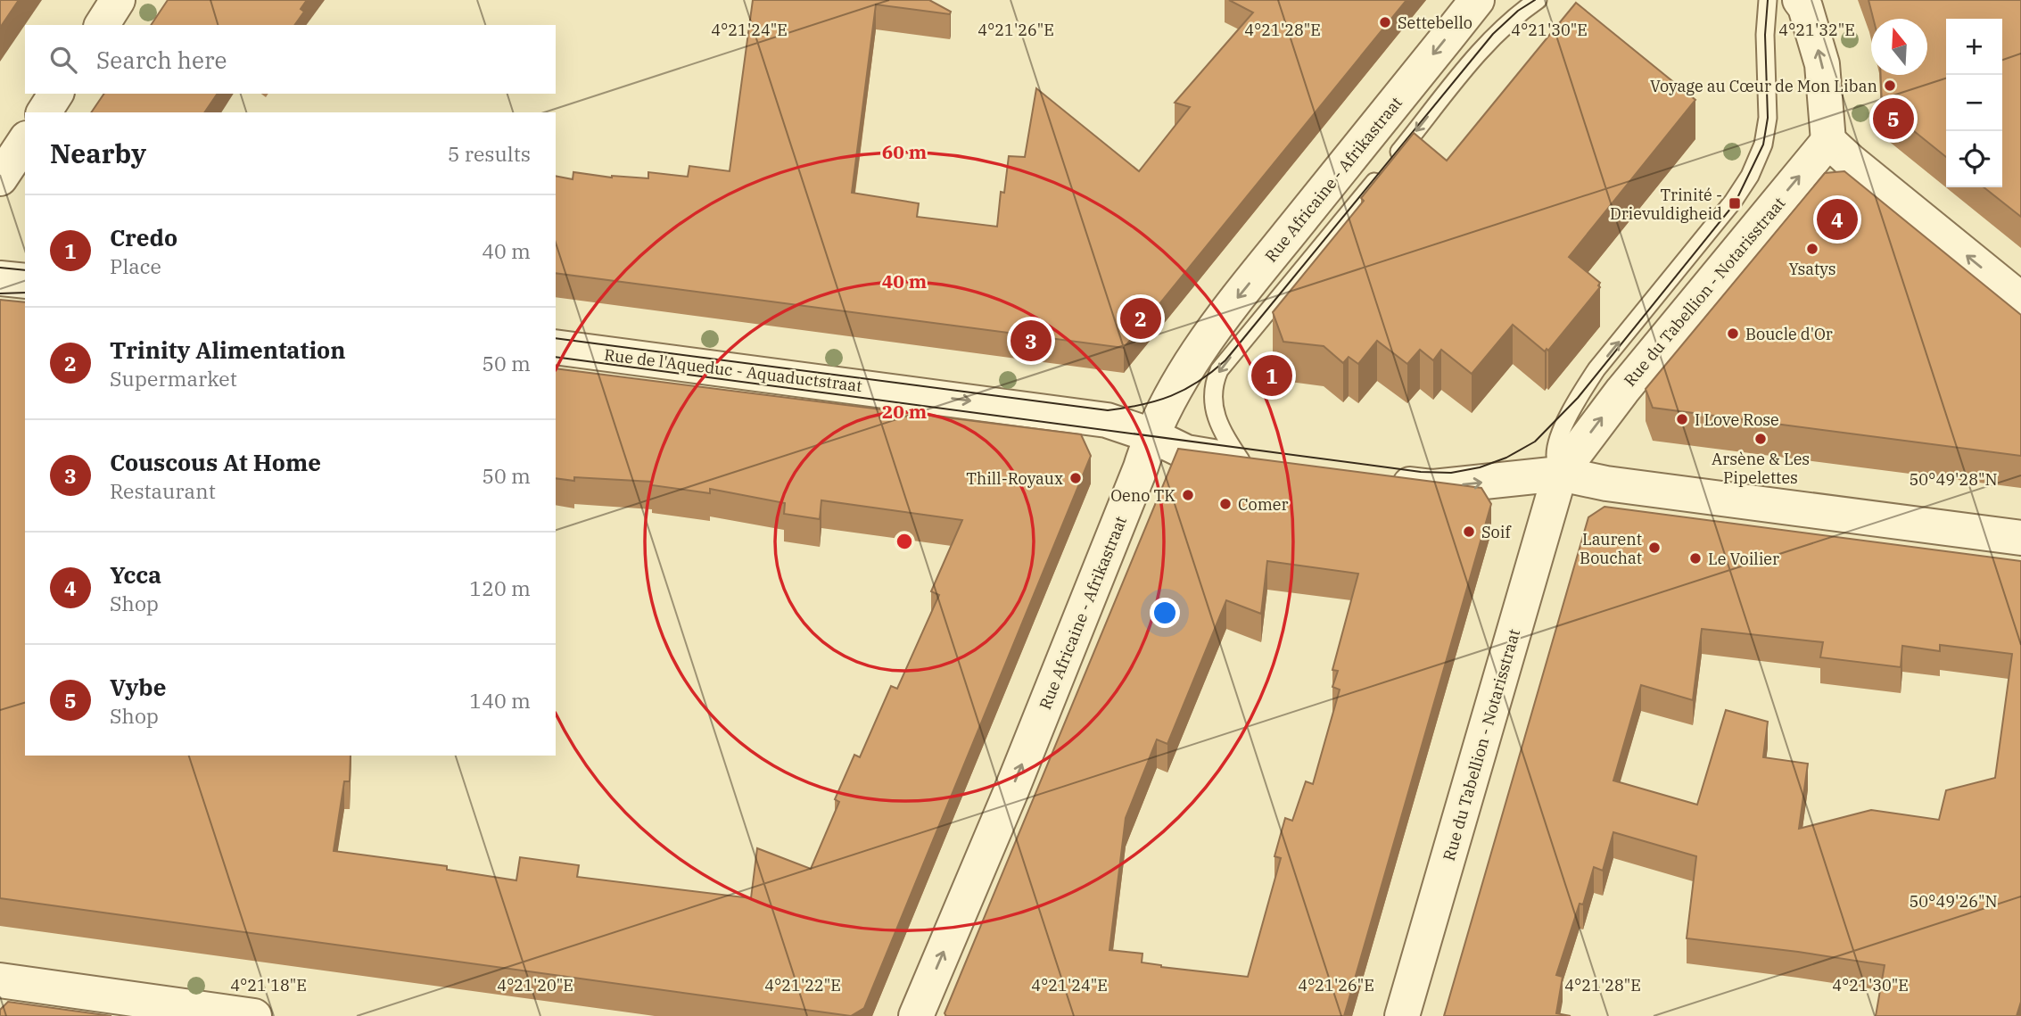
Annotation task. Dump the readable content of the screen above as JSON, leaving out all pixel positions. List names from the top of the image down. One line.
{"streets":{"street":["Rue Africaine - Afrikastraat","Rue du Tabellion - Notarisstraat","Rue de l'Aqueduc - Aquaductstraat"]},"crossings":[["Rue Africaine - Afrikastraat","Rue de l'Aqueduc - Aquaductstraat"]],"one_way":["Rue du Tabellion - Notarisstraat","Rue de l'Aqueduc - Aquaductstraat"],"places":{"other":["Settebello","Voyage au Cœur de Mon Liban","Ysatys","Boucle d'Or","I Love Rose","Arsène & Les Pipelettes","Thill-Royaux","Oeno TK","Comer","Soif","Laurent Bouchat","Le Voilier"],"transit":["Trinité - Drievuldigheid"]},"north":"top","page":{"map_buttons":["+","−"],"search":"Search here","pins":["5","4","2","3","1"],"heading":["Nearby","5 results"],"list":[{"mark":"1","name":"Credo","note":"Place","value":"40 m"},{"mark":"2","name":"Trinity Alimentation","note":"Supermarket","value":"50 m"},{"mark":"3","name":"Couscous At Home","note":"Restaurant","value":"50 m"},{"mark":"4","name":"Ycca","note":"Shop","value":"120 m"},{"mark":"5","name":"Vybe","note":"Shop","value":"140 m"}]},"coordinates":["4°21'24\"E","4°21'26\"E","4°21'28\"E","4°21'30\"E","4°21'32\"E","50°49'28\"N","50°49'26\"N","4°21'18\"E","4°21'20\"E","4°21'22\"E"],"rings":["60 m","40 m","20 m"]}
